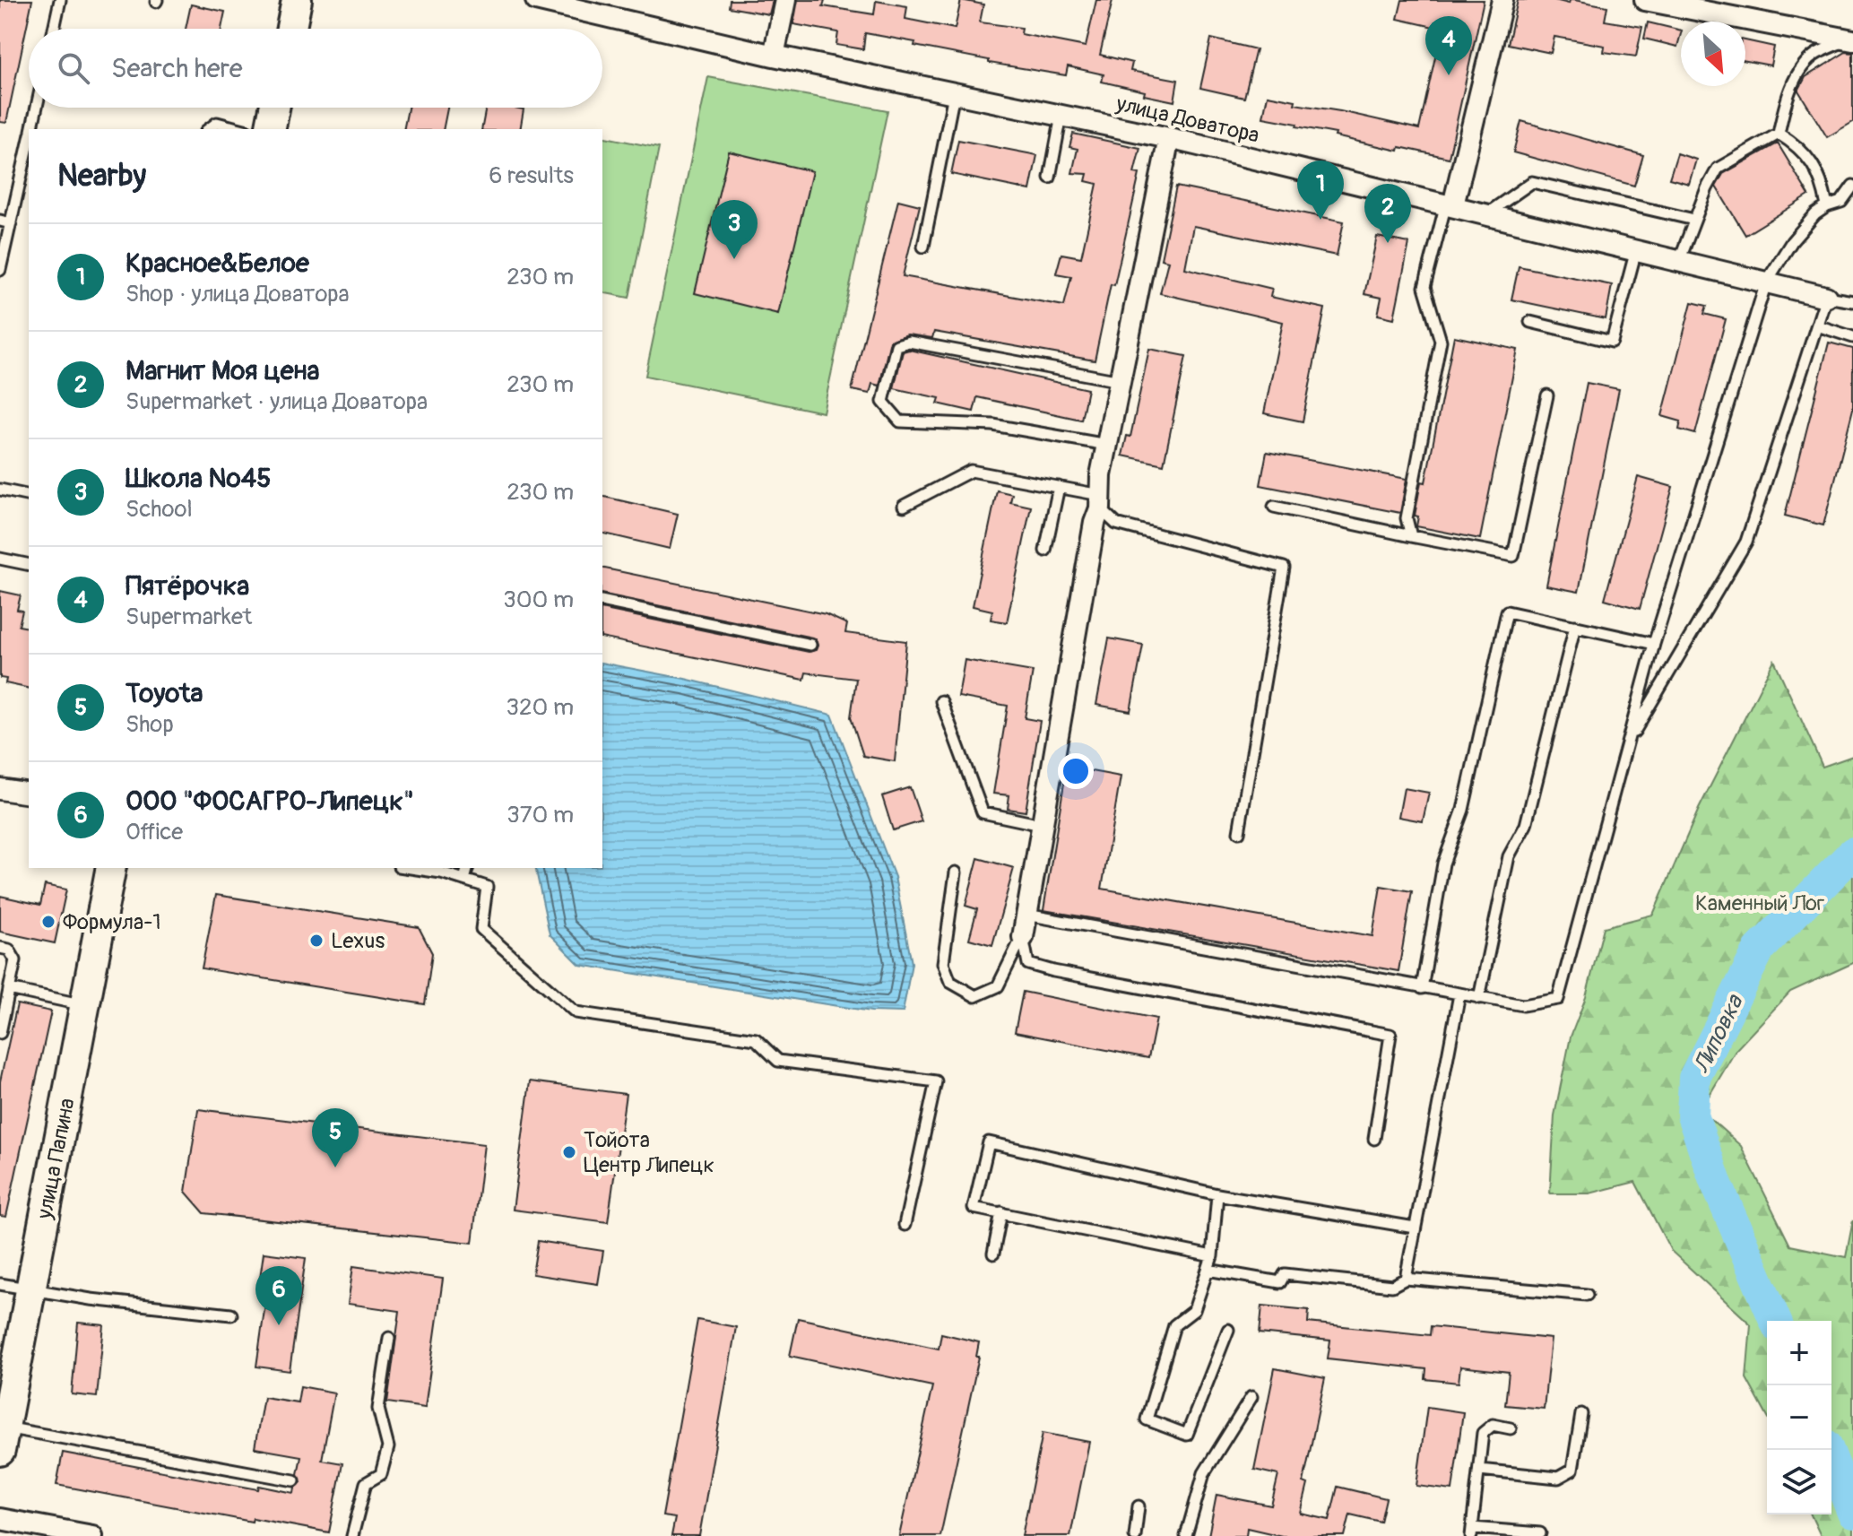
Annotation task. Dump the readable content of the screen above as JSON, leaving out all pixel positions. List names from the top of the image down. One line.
{"streets":{"street":["улица Доватора","улица Папина"]},"water":["Липовка"],"parks":["Каменный Лог"],"places":["Формула-1","Lexus","Тойота Центр Липецк"],"north":"bottom right","page":{"pins":["4","1","2","3","5","6"],"search":"Search here","heading":["Nearby","6 results"],"list":[{"mark":"1","name":"Красное&Белое","note":"Shop · улица Доватора","value":"230 m"},{"mark":"2","name":"Магнит Моя цена","note":"Supermarket · улица Доватора","value":"230 m"},{"mark":"3","name":"Школа №45","note":"School","value":"230 m"},{"mark":"4","name":"Пятёрочка","note":"Supermarket","value":"300 m"},{"mark":"5","name":"Toyota","note":"Shop","value":"320 m"},{"mark":"6","name":"ООО \"ФОСАГРО-Липецк\"","note":"Office","value":"370 m"}],"map_buttons":["+","−"]}}
